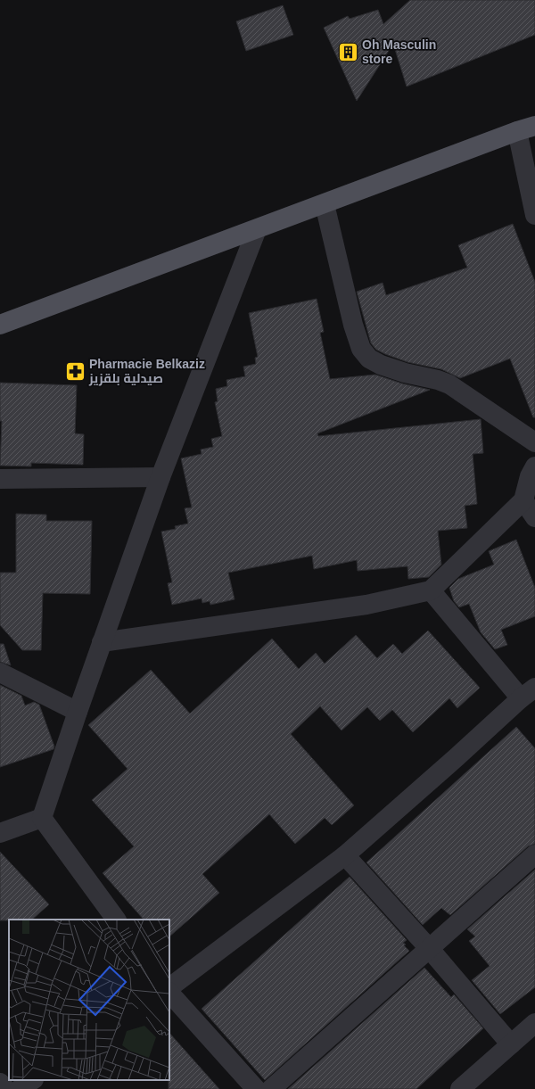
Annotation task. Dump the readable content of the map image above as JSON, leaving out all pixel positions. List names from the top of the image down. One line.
{"places":{"building":["Oh Masculin store"],"pharmacy":["Pharmacie Belkaziz صيدلية بلقزيز"]}}
